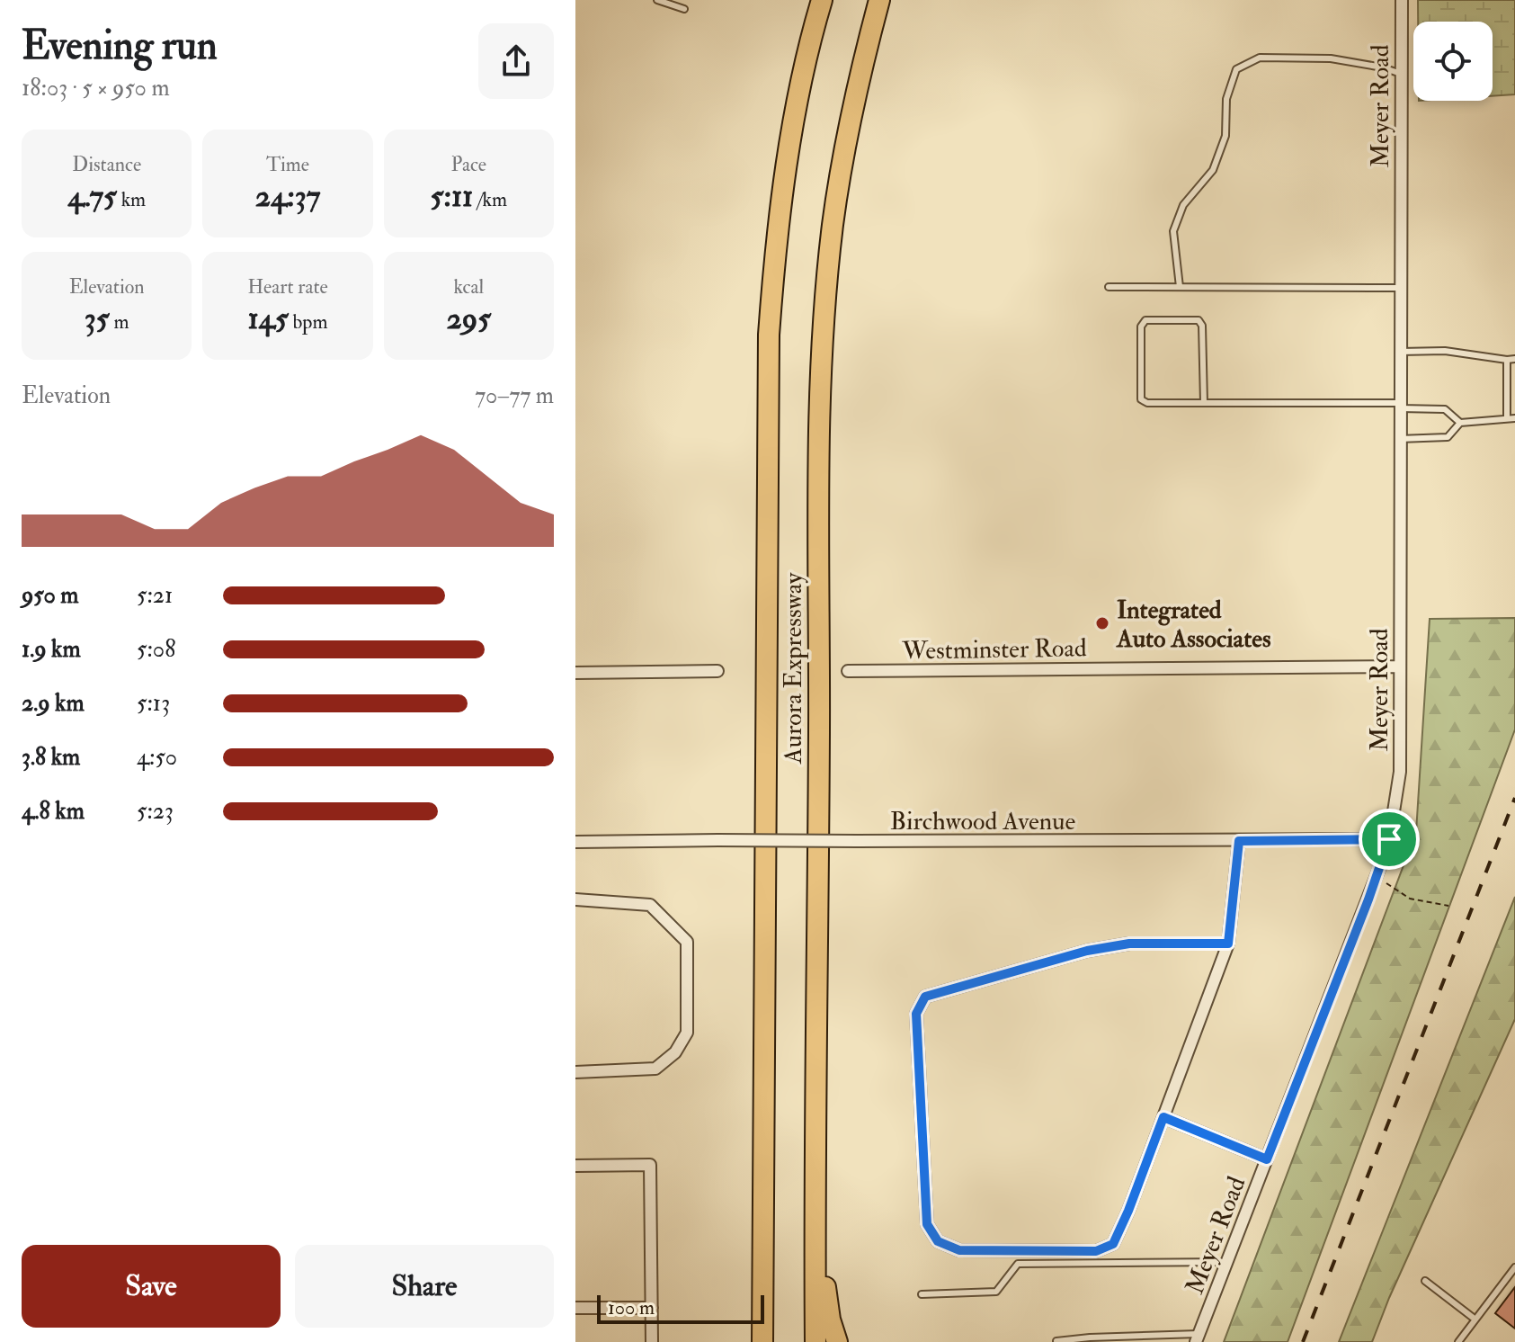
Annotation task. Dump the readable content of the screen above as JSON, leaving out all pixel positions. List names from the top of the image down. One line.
{"streets":{"highway":["Aurora Expressway"],"street":["Meyer Road","Westminster Road","Birchwood Avenue"]},"crossings":[["Meyer Road","Westminster Road"],["Meyer Road","Birchwood Avenue"]],"places":["Integrated Auto Associates"],"scale_bar":"100 m","page":{"heading":["Evening run","18:03 · 5 × 950 m"],"stats":[["Distance","4.75 km"],["Time","24:37"],["Pace","5:11 /km"],["Elevation","35 m"],["Heart rate","145 bpm"],["kcal","295"]],"chart":["Elevation","70–77 m"],"list":[{"name":"950 m","note":"5:21"},{"name":"1.9 km","note":"5:08"},{"name":"2.9 km","note":"5:13"},{"name":"3.8 km","note":"4:50"},{"name":"4.8 km","note":"5:23"}],"buttons":["Save","Share"],"scale":"100 m"}}
